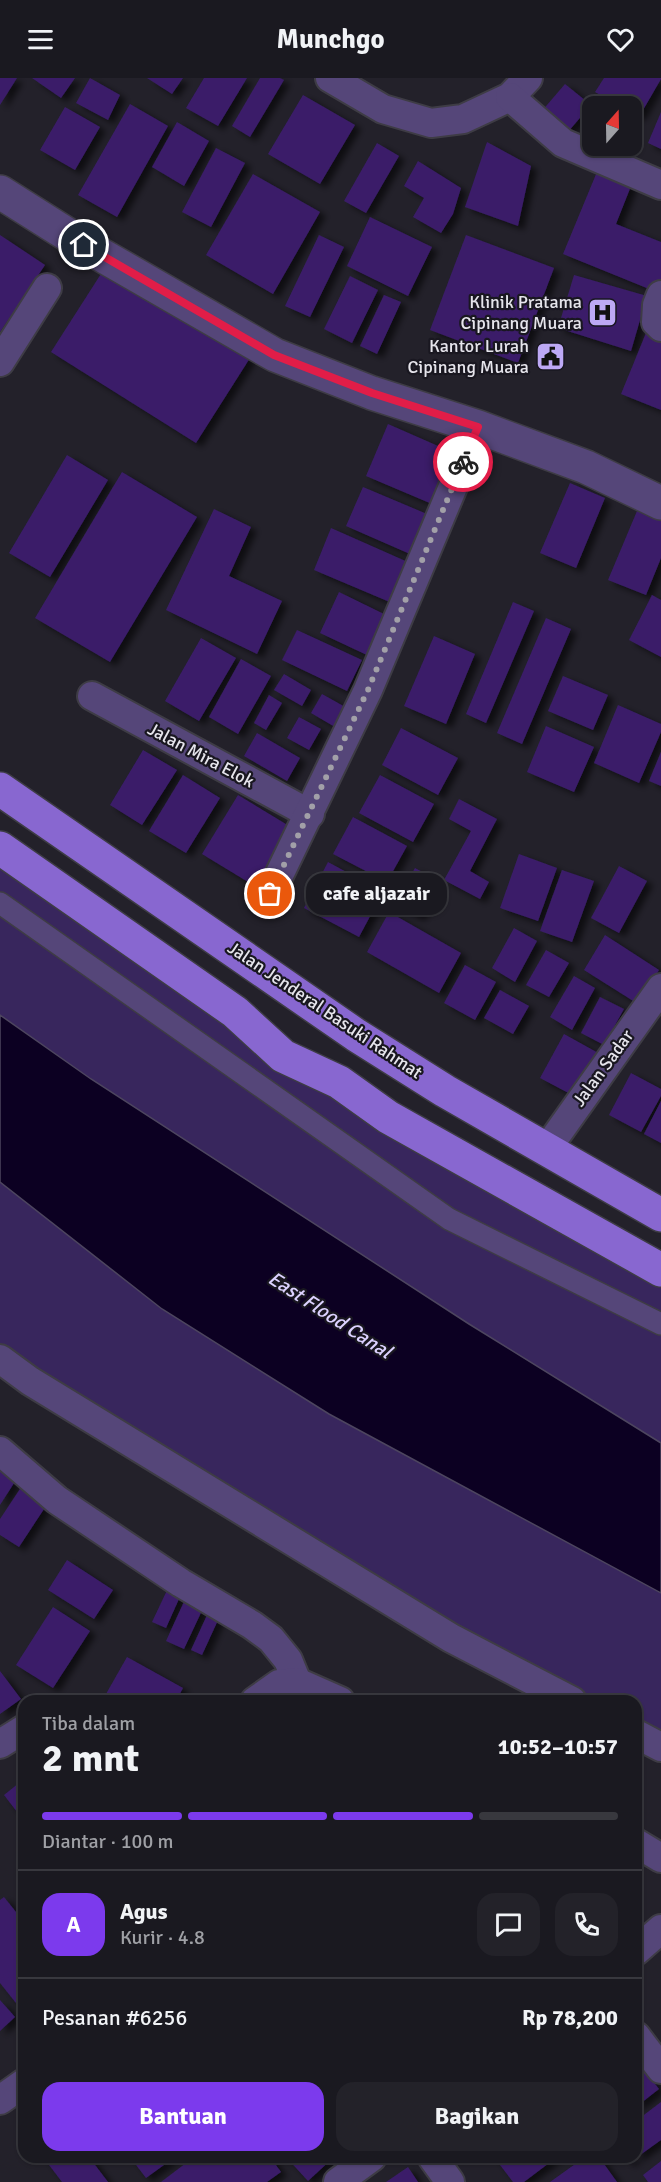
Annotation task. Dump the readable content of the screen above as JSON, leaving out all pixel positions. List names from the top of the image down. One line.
{"streets":{"main road":["Jalan Jenderal Basuki Rahmat"],"street":["Jalan Mira Elok","Jalan Sadar"]},"crossings":[["Jalan Jenderal Basuki Rahmat","Jalan Sadar"]],"water":["East Flood Canal"],"places":{"hospital":["Klinik Pratama Cipinang Muara"],"public building":["Kantor Lurah Cipinang Muara"],"other":["cafe aljazair"]},"north":"top","page":{"header":"Munchgo","bubble":"cafe aljazair","heading":["2 mnt","Tiba dalam","10:52–10:57"],"panel":["Agus","Kurir · 4.8","Pesanan #6256","Rp 78,200"],"bar":"Diantar · 100 m","round":"A","buttons":["Bantuan","Bagikan"]}}
